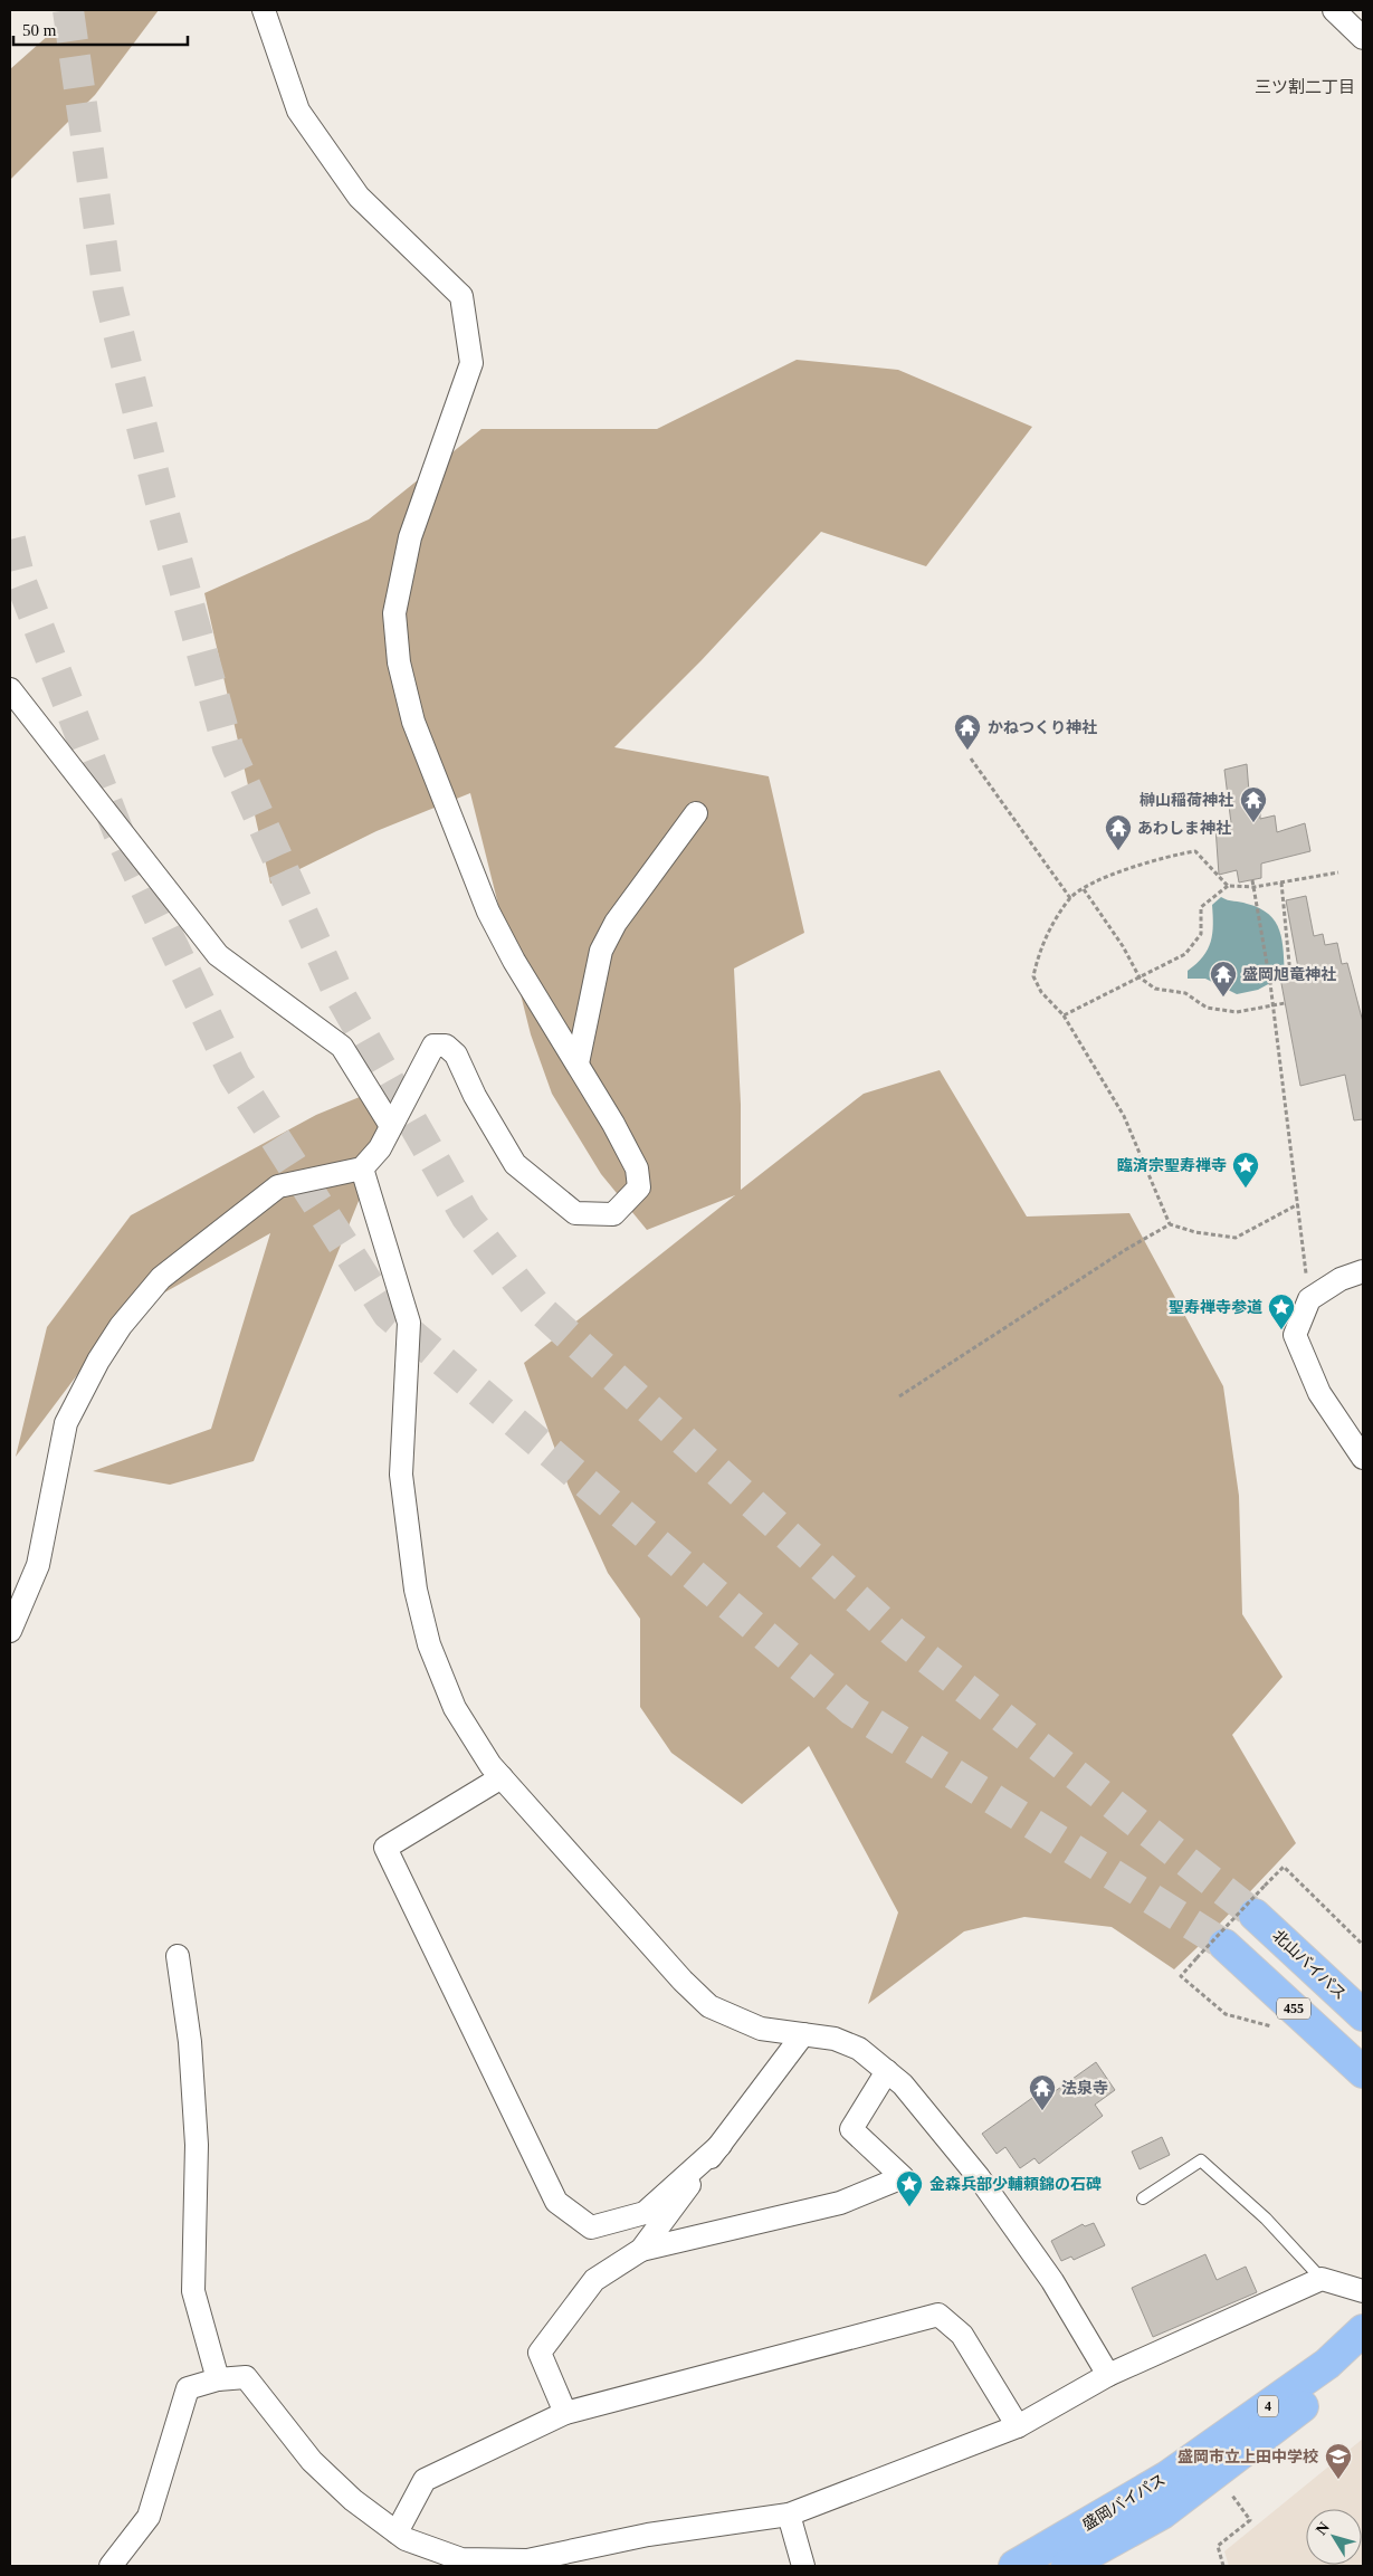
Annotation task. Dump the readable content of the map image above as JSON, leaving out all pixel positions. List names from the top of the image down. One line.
{"streets":{"highway":["北山バイパス","455","4","盛岡バイパス"]},"districts":["三ツ割二丁目"],"places":{"temple":["かねつくり神社","榊山稲荷神社","あわしま神社","盛岡旭竜神社","法泉寺"],"place":["臨済宗聖寿禅寺","聖寿禅寺参道","金森兵部少輔頼錦の石碑"],"school or university":["盛岡市立上田中学校"]},"scale_bar":"50 m","north":"top left"}
